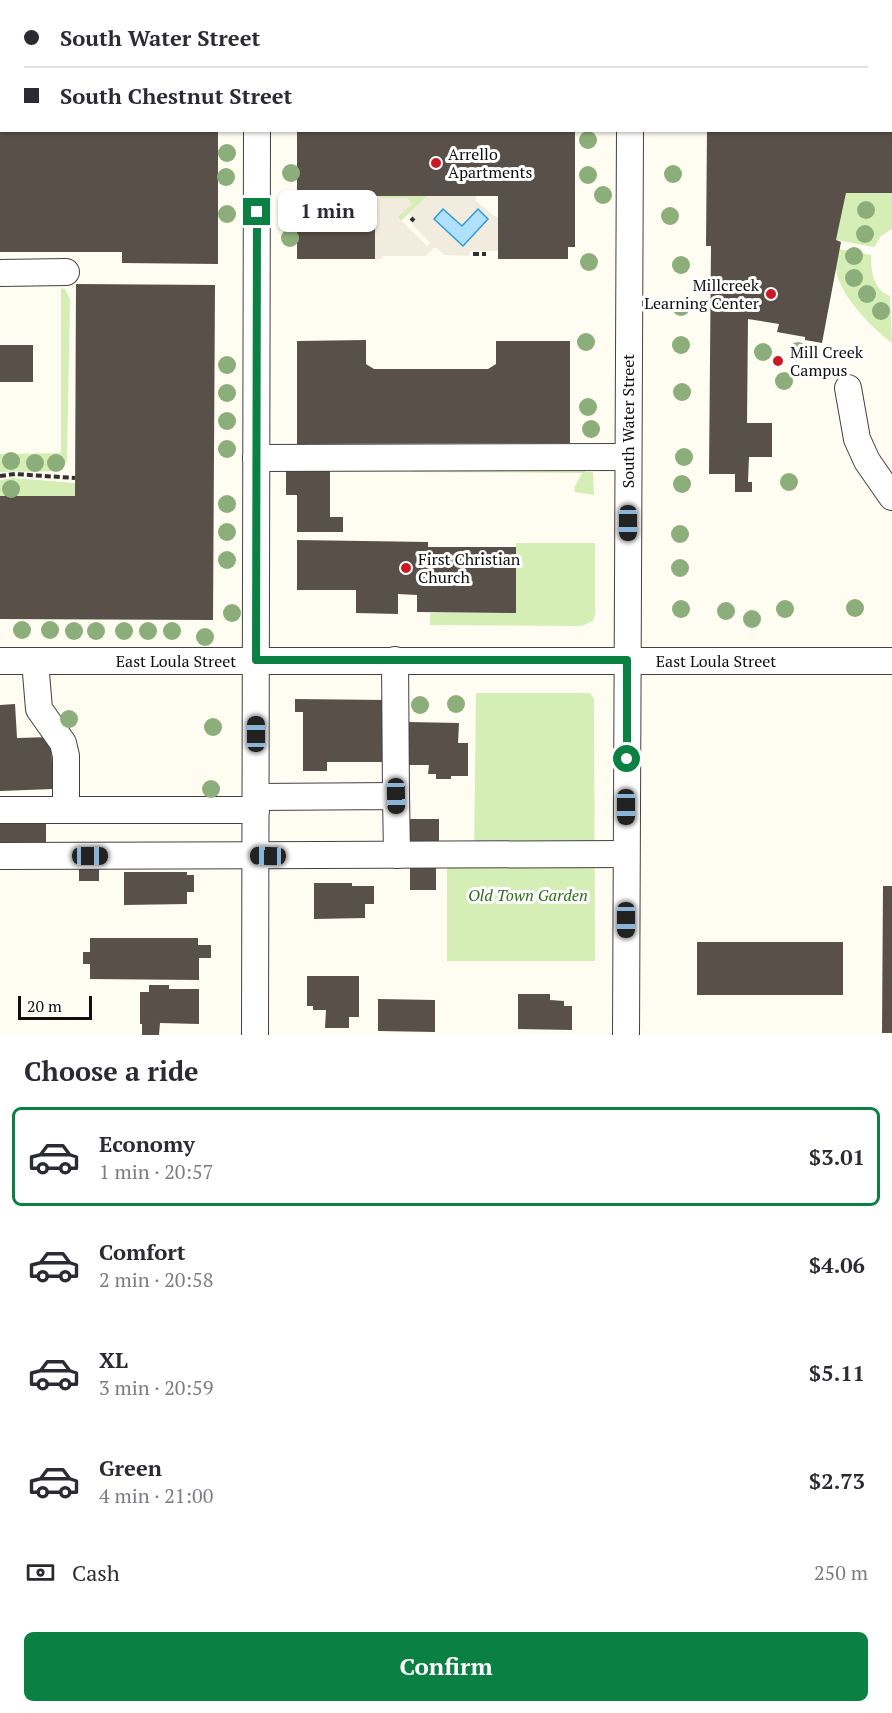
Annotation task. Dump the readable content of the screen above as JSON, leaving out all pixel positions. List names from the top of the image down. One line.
{"streets":{"street":["South Water Street","East Loula Street"]},"crossings":[["South Water Street","East Loula Street"]],"parks":["Old Town Garden"],"places":["Arrello Apartments","Millcreek Learning Center","Mill Creek Campus","First Christian Church"],"scale_bar":"20 m","page":{"banner":["South Water Street","South Chestnut Street"],"bubble":"1 min","scale":"20 m","heading":"Choose a ride","list":[{"name":"Economy","note":"1 min · 20:57","value":"$3.01"},{"name":"Comfort","note":"2 min · 20:58","value":"$4.06"},{"name":"XL","note":"3 min · 20:59","value":"$5.11"},{"name":"Green","note":"4 min · 21:00","value":"$2.73"}],"pay":["Cash","250 m"],"buttons":"Confirm"}}
